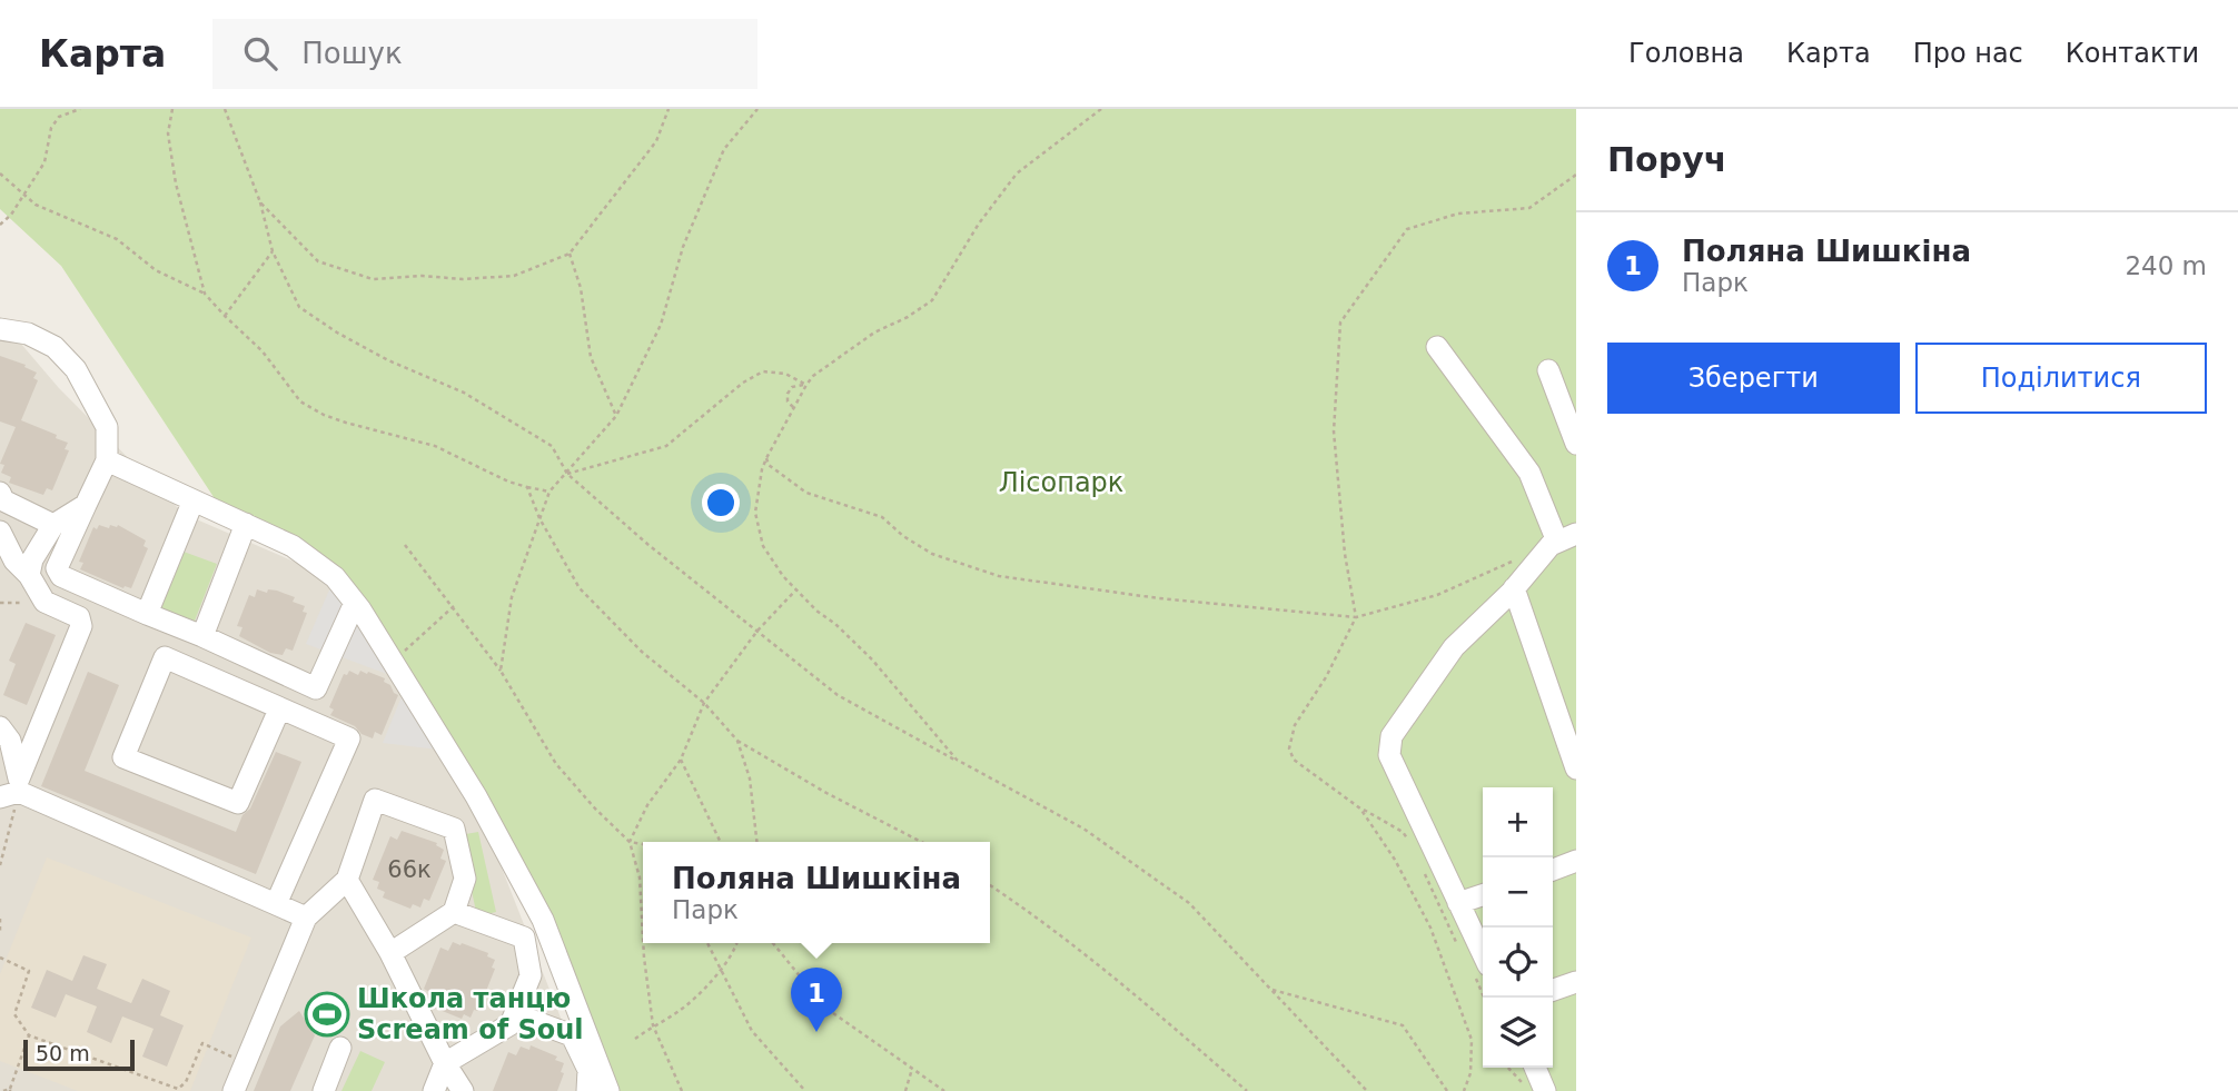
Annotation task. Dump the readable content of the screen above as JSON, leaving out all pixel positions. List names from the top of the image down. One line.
{"parks":["Лісопарк"],"places":{"sports":["Школа танцю Scream of Soul"]},"house_numbers":["66к"],"scale_bar":"50 m","page":{"header":"Карта","search":"Пошук","nav":["Головна","Карта","Про нас","Контакти"],"heading":"Поруч","list":[{"mark":"1","name":"Поляна Шишкіна","note":"Парк","value":"240 m"}],"buttons":["Зберегти","Поділитися"],"map_buttons":["+","−"],"popup":["Поляна Шишкіна","Парк"],"pins":"1","scale":"50 m"}}
